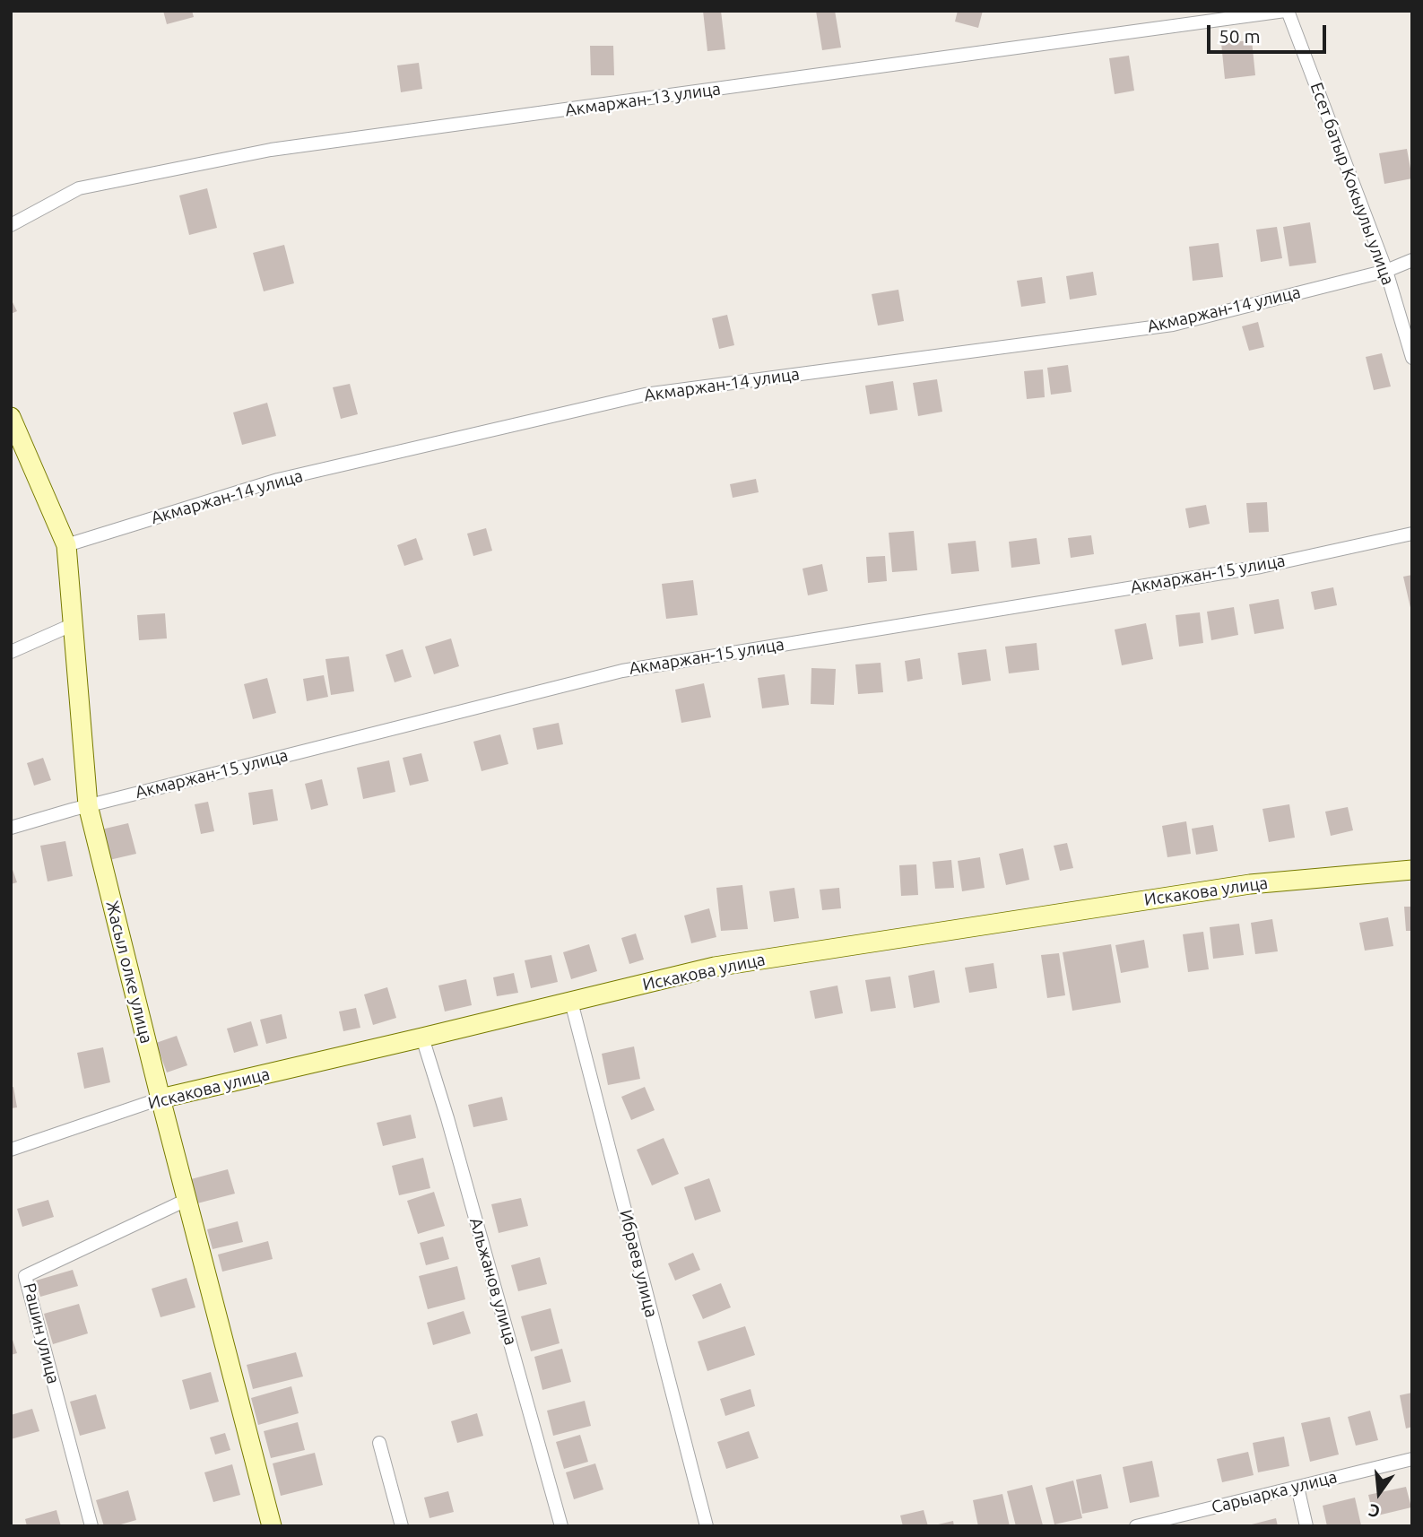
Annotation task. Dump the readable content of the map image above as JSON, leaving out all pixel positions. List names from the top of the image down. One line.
{"streets":{"street":["Акмаржан-13 улица","Есет батыр Кокыулы улица","Акмаржан-14 улица","Акмаржан-15 улица","Искакова улица","Жасыл олке улица","Ибраев улица","Альжанов улица","Рашин улица","Сарыарка улица"]},"crossings":[["Акмаржан-13 улица","Есет батыр Кокыулы улица"],["Есет батыр Кокыулы улица","Акмаржан-14 улица"],["Акмаржан-14 улица","Жасыл олке улица"],["Акмаржан-15 улица","Жасыл олке улица"],["Искакова улица","Жасыл олке улица"],["Искакова улица","Ибраев улица"],["Искакова улица","Альжанов улица"],["Жасыл олке улица","Рашин улица"]],"scale_bar":"50 m","north":"bottom"}
